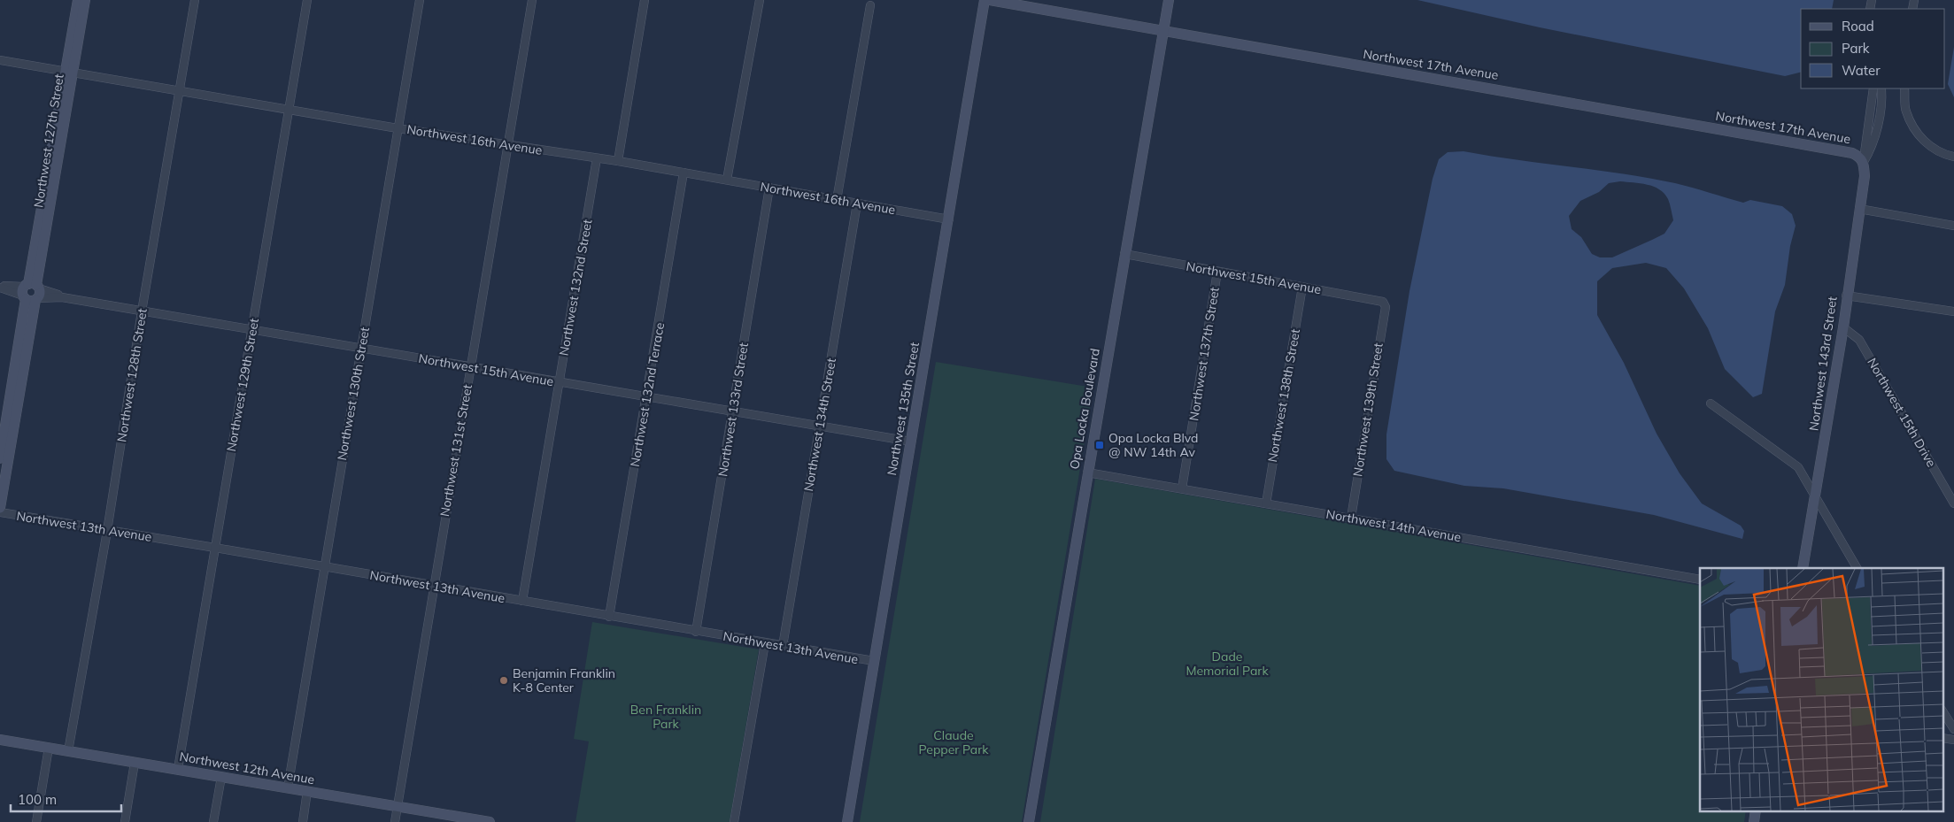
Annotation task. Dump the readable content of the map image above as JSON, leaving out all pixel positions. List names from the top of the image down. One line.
{"streets":{"street":["Northwest 17th Avenue","Northwest 16th Avenue","Northwest 127th Street","Northwest 15th Avenue","Northwest 132nd Street","Northwest 137th Street","Northwest 143rd Street","Northwest 128th Street","Northwest 129th Street","Northwest 130th Street","Northwest 132nd Terrace","Northwest 138th Street","Northwest 135th Street","Opa Locka Boulevard","Northwest 133rd Street","Northwest 139th Street","Northwest 15th Drive","Northwest 134th Street","Northwest 131st Street","Northwest 14th Avenue","Northwest 13th Avenue","Northwest 12th Avenue"]},"crossings":[["Northwest 17th Avenue","Northwest 143rd Street"],["Northwest 17th Avenue","Opa Locka Boulevard"],["Northwest 16th Avenue","Northwest 127th Street"],["Northwest 16th Avenue","Northwest 132nd Street"],["Northwest 16th Avenue","Northwest 128th Street"],["Northwest 16th Avenue","Northwest 129th Street"],["Northwest 16th Avenue","Northwest 130th Street"],["Northwest 16th Avenue","Northwest 132nd Terrace"],["Northwest 16th Avenue","Northwest 135th Street"],["Northwest 16th Avenue","Northwest 133rd Street"],["Northwest 16th Avenue","Northwest 134th Street"],["Northwest 16th Avenue","Northwest 131st Street"],["Northwest 127th Street","Northwest 15th Avenue"],["Northwest 15th Avenue","Northwest 132nd Street"],["Northwest 15th Avenue","Northwest 137th Street"],["Northwest 15th Avenue","Northwest 128th Street"],["Northwest 15th Avenue","Northwest 129th Street"],["Northwest 15th Avenue","Northwest 130th Street"],["Northwest 15th Avenue","Northwest 132nd Terrace"],["Northwest 15th Avenue","Northwest 138th Street"],["Northwest 15th Avenue","Northwest 135th Street"],["Northwest 15th Avenue","Opa Locka Boulevard"],["Northwest 15th Avenue","Northwest 133rd Street"],["Northwest 15th Avenue","Northwest 139th Street"],["Northwest 15th Avenue","Northwest 134th Street"],["Northwest 15th Avenue","Northwest 131st Street"],["Northwest 132nd Street","Northwest 13th Avenue"],["Northwest 137th Street","Northwest 14th Avenue"],["Northwest 143rd Street","Northwest 15th Drive"],["Northwest 128th Street","Northwest 13th Avenue"],["Northwest 128th Street","Northwest 12th Avenue"],["Northwest 129th Street","Northwest 13th Avenue"],["Northwest 129th Street","Northwest 12th Avenue"],["Northwest 130th Street","Northwest 13th Avenue"],["Northwest 130th Street","Northwest 12th Avenue"],["Northwest 132nd Terrace","Northwest 13th Avenue"],["Northwest 138th Street","Northwest 14th Avenue"],["Northwest 135th Street","Northwest 13th Avenue"],["Opa Locka Boulevard","Northwest 14th Avenue"],["Northwest 133rd Street","Northwest 13th Avenue"],["Northwest 139th Street","Northwest 14th Avenue"],["Northwest 134th Street","Northwest 13th Avenue"],["Northwest 131st Street","Northwest 13th Avenue"],["Northwest 131st Street","Northwest 12th Avenue"]],"parks":["Dade Memorial Park","Ben Franklin Park","Claude Pepper Park"],"places":{"transit":["Opa Locka Blvd @ NW 14th Av"],"other":["Benjamin Franklin K-8 Center"]},"legend":["Road","Park","Water"],"scale_bar":"100 m"}
